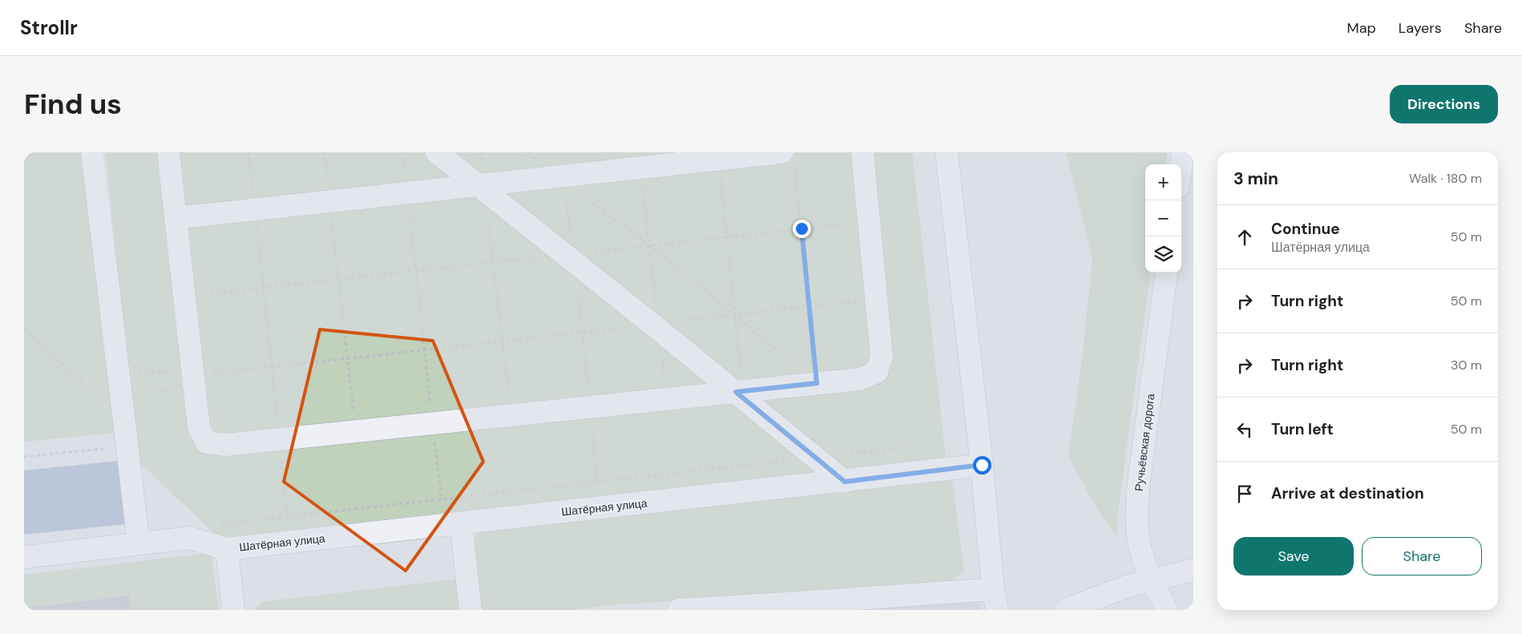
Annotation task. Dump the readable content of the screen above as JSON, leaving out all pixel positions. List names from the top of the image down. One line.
{"streets":{"street":["Ручьёвская дорога","Шатёрная улица"]},"page":{"header":"Strollr","nav":["Map","Layers","Share"],"buttons":["Directions",["Save","Share"]],"title":"Find us","heading":["3 min","Walk · 180 m"],"map_buttons":["+","−"],"list":[["Continue","Шатёрная улица","50 m"],["Turn right","50 m"],["Turn right","30 m"],["Turn left","50 m"],"Arrive at destination"]}}
